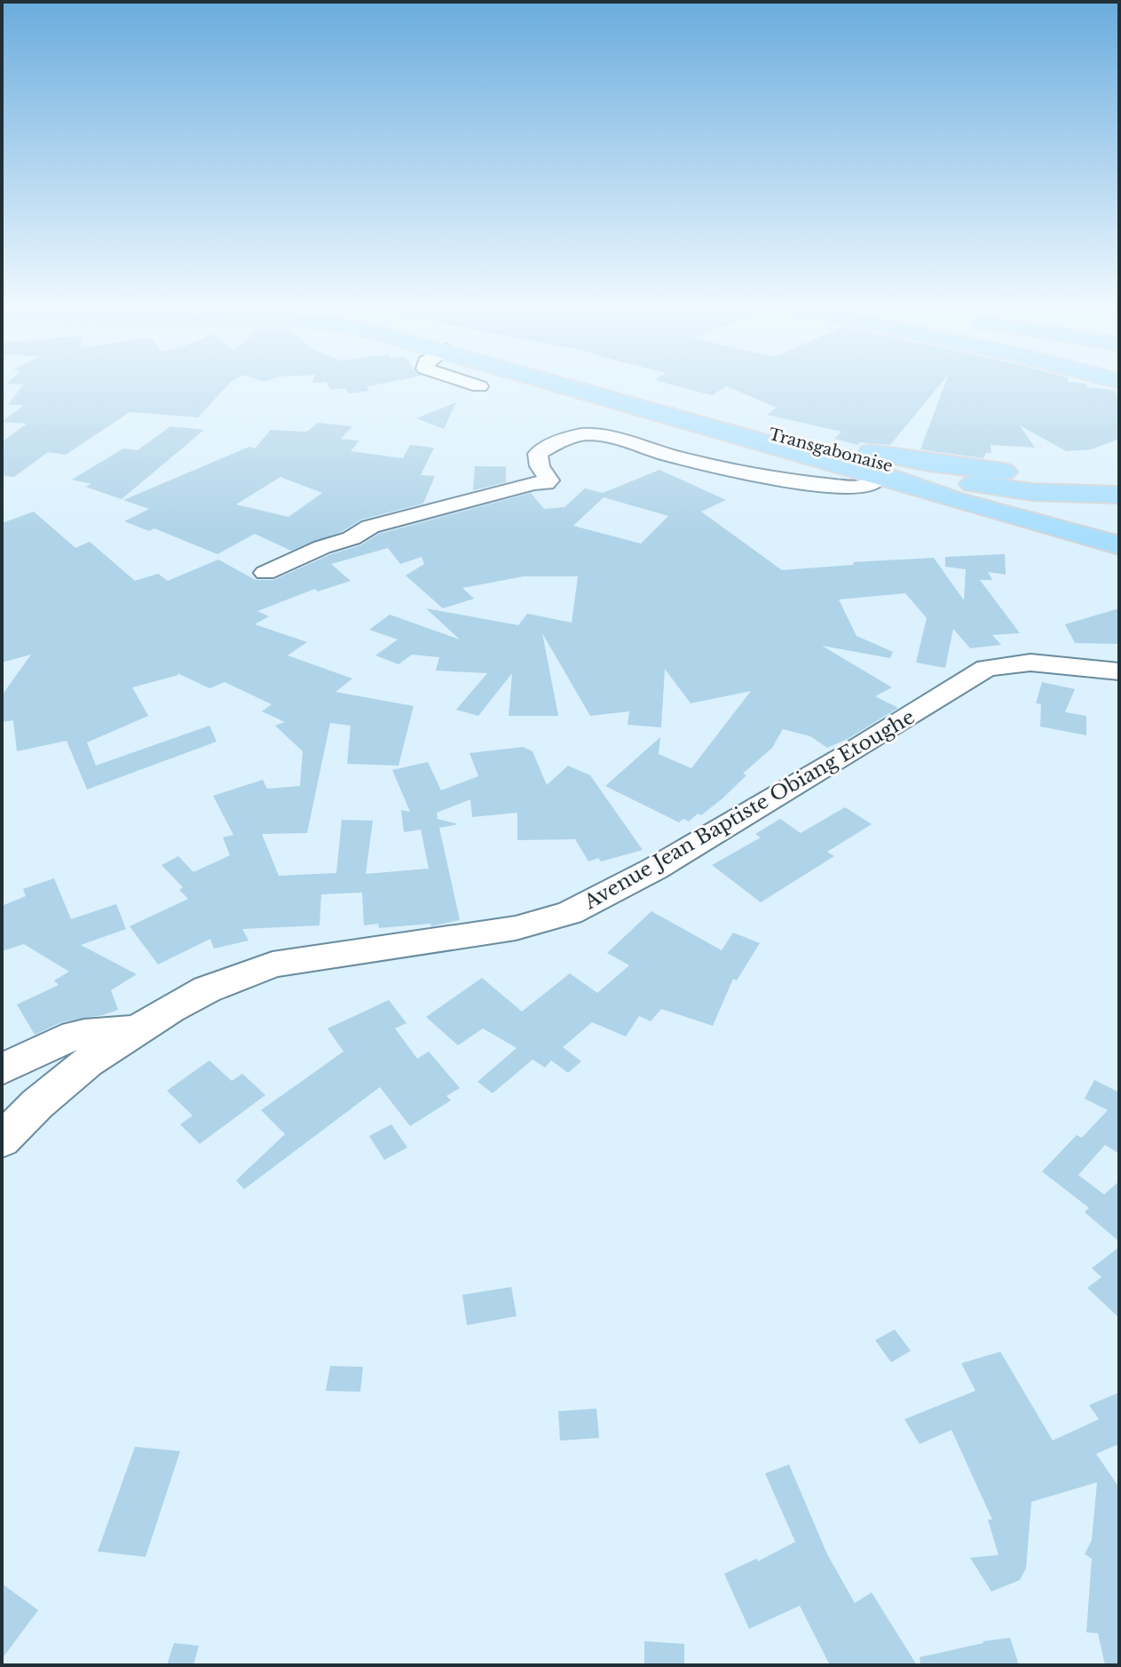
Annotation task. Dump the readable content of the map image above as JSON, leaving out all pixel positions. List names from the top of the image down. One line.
{"streets":{"highway":["Transgabonaise"],"street":["Avenue Jean Baptiste Obiang Etoughe"]}}
